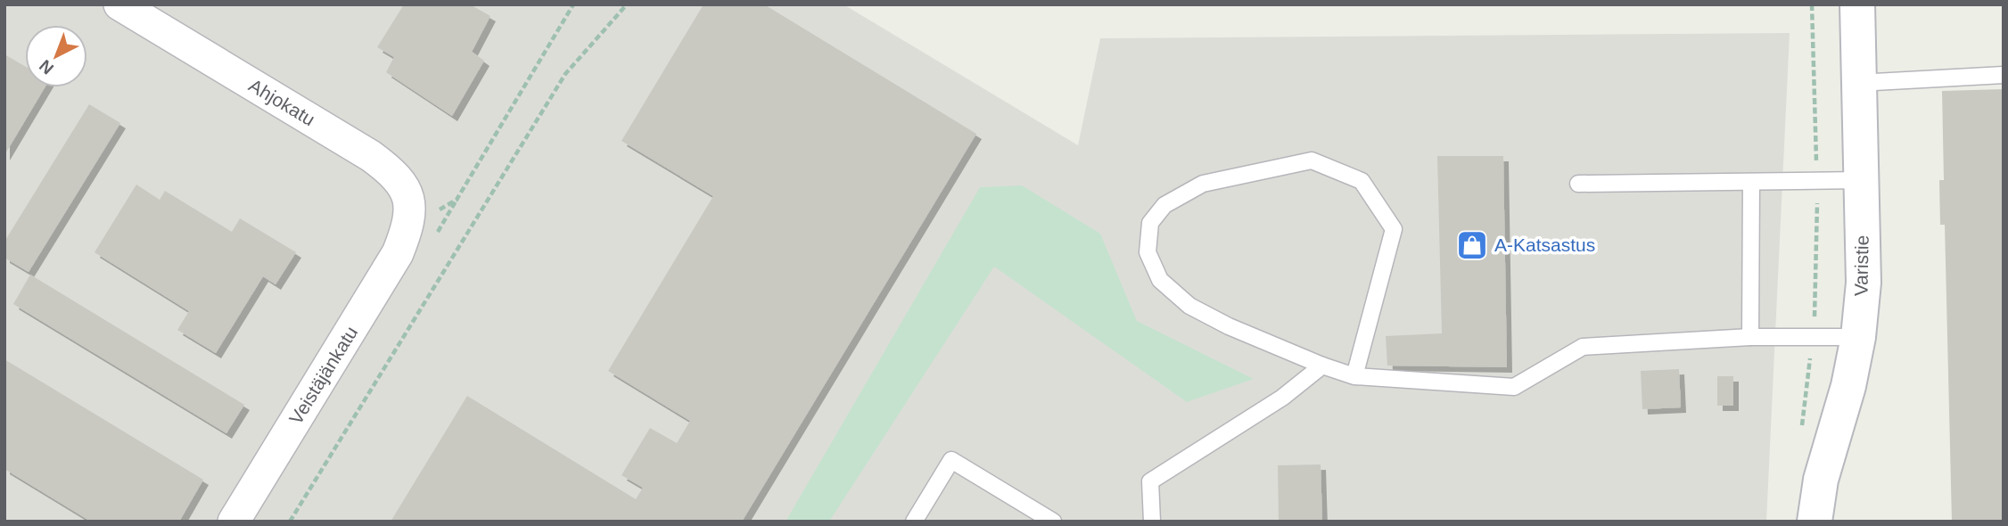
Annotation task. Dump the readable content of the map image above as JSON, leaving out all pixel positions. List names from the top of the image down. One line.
{"streets":{"street":["Ahjokatu","Varistie","Veistäjänkatu"]},"crossings":[["Ahjokatu","Veistäjänkatu"]],"places":{"shop":["A-Katsastus"]},"north":"bottom left"}
